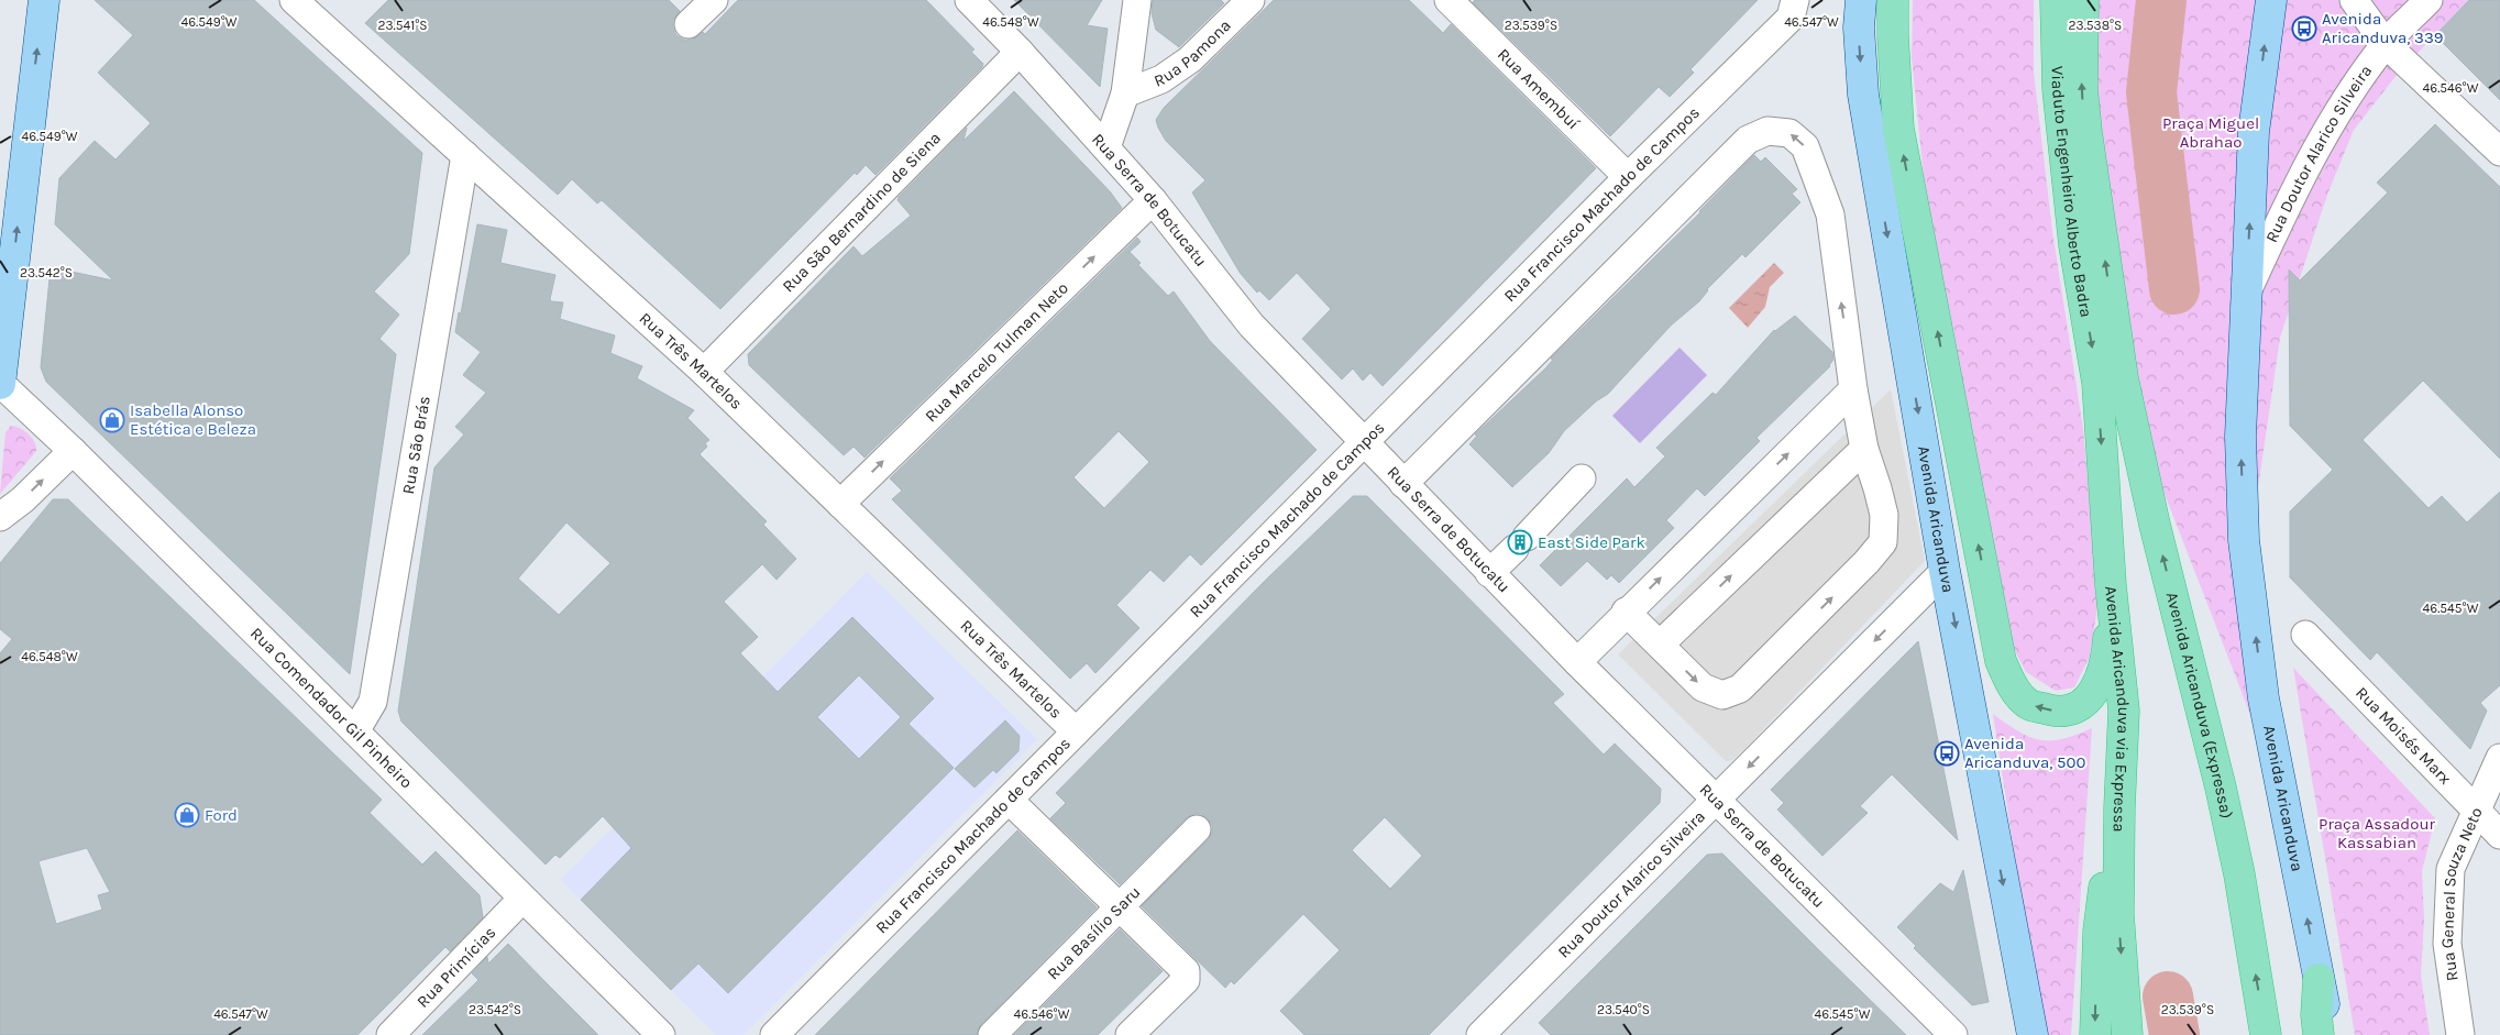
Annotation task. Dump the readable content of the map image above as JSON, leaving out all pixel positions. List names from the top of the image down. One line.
{"streets":{"highway":["Viaduto Engenheiro Alberto Badra","Avenida Aricanduva (Expressa)","Avenida Aricanduva via Expressa"],"main road":["Avenida Aricanduva"],"street":["Rua Pamona","Rua Amembuí","Rua Doutor Alarico Silveira","Rua Serra de Botucatu","Rua Francisco Machado de Campos","Rua São Bernardino de Siena","Rua Marcelo Tulman Neto","Rua Três Martelos","Rua São Brás","Rua Comendador Gil Pinheiro","Rua Moisés Marx","Rua General Souza Neto","Rua Basílio Saru","Rua Primícias"]},"crossings":[["Rua Amembuí","Rua Francisco Machado de Campos"],["Rua Doutor Alarico Silveira","Rua Serra de Botucatu"],["Rua Doutor Alarico Silveira","Avenida Aricanduva"],["Viaduto Engenheiro Alberto Badra","Avenida Aricanduva (Expressa)"],["Viaduto Engenheiro Alberto Badra","Avenida Aricanduva via Expressa"],["Rua Serra de Botucatu","Rua Francisco Machado de Campos"],["Rua Serra de Botucatu","Rua São Bernardino de Siena"],["Rua Serra de Botucatu","Rua Marcelo Tulman Neto"],["Rua Francisco Machado de Campos","Rua Três Martelos"],["Rua São Bernardino de Siena","Rua Três Martelos"],["Rua Marcelo Tulman Neto","Rua Três Martelos"],["Rua Três Martelos","Rua São Brás"],["Rua São Brás","Rua Comendador Gil Pinheiro"],["Avenida Aricanduva (Expressa)","Avenida Aricanduva via Expressa"],["Rua Comendador Gil Pinheiro","Rua Primícias"],["Rua Moisés Marx","Rua General Souza Neto"]],"one_way":["Rua Marcelo Tulman Neto"],"parks":["Praça Miguel Abrahao","Praça Assadour Kassabian"],"places":{"bus stop":["Avenida Aricanduva, 339","Avenida Aricanduva, 500"],"shop":["Isabella Alonso Estética e Beleza","Ford"],"building":["East Side Park"]},"coordinates":["46.549°W","46.548°W","46.547°W","23.541°S","23.539°S","23.538°S","46.546°W","23.542°S","46.545°W","23.540°S"]}
